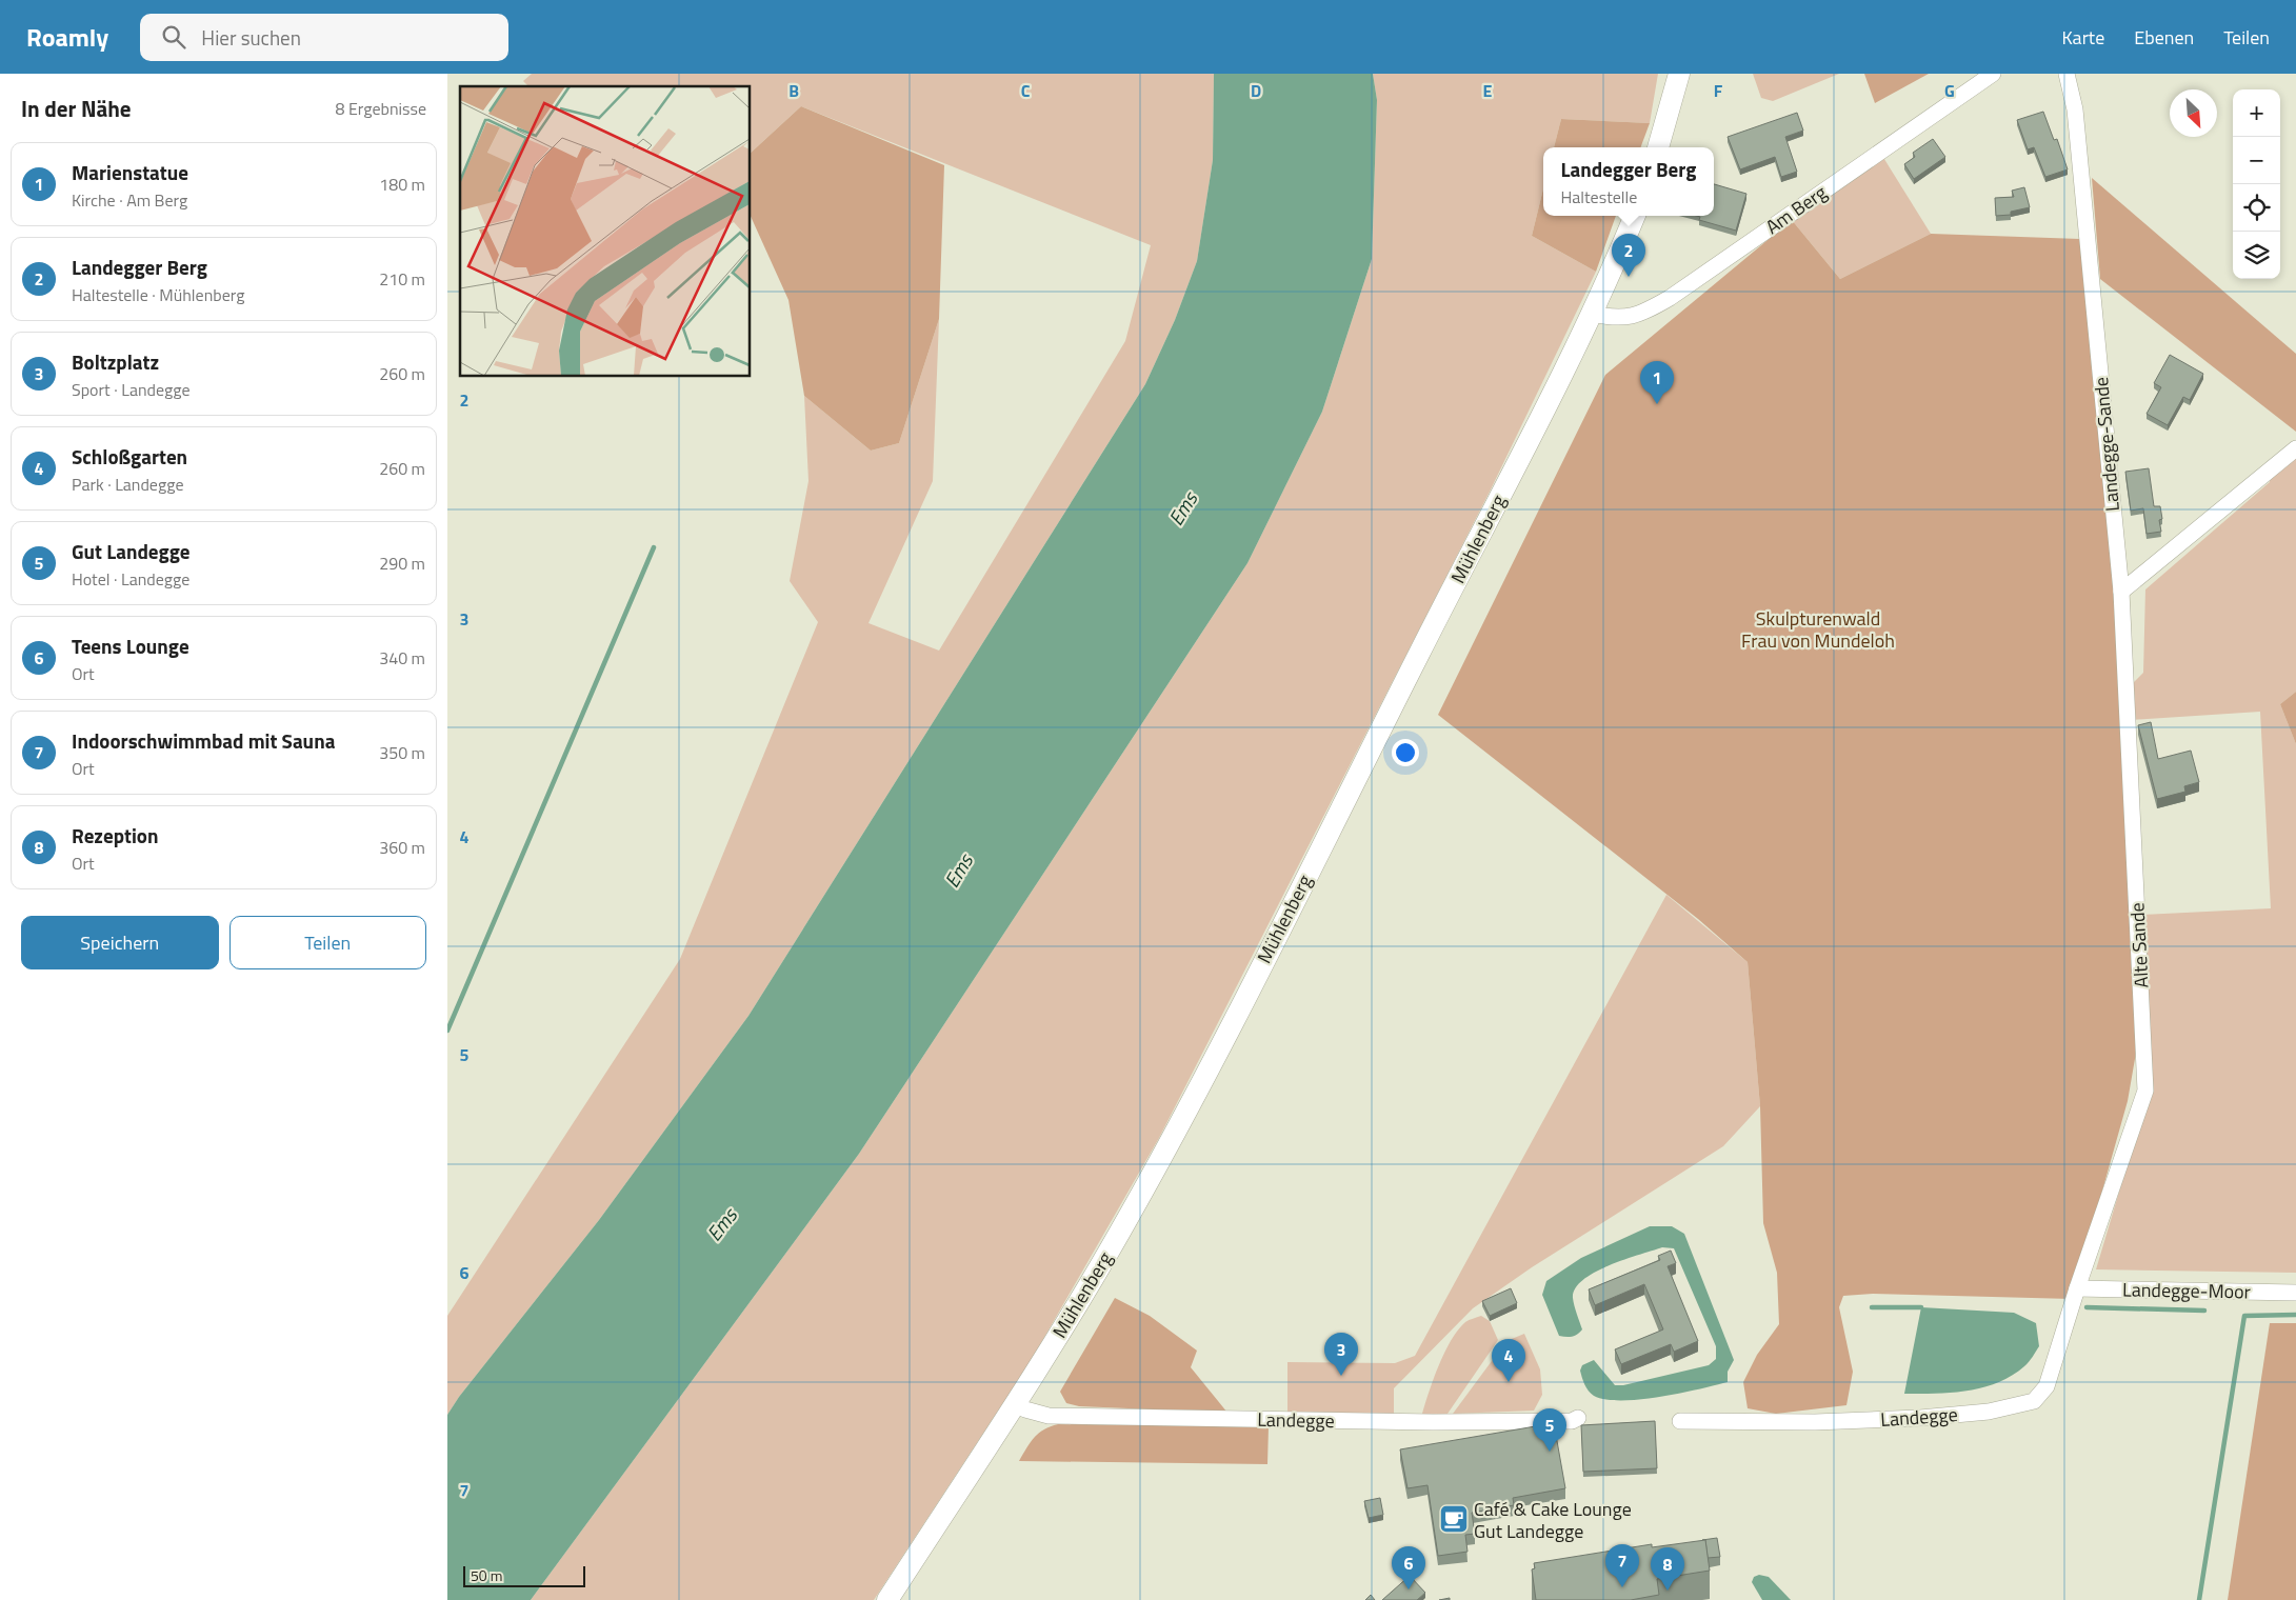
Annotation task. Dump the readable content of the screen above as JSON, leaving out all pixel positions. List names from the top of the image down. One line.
{"streets":{"main road":["Mühlenberg"],"street":["Am Berg","Landegge-Sande","Alte Sande","Landegge-Moor","Landegge"]},"crossings":[["Am Berg","Mühlenberg"],["Landegge-Sande","Alte Sande"],["Mühlenberg","Landegge"],["Alte Sande","Landegge-Moor"],["Alte Sande","Landegge"],["Landegge-Moor","Landegge"]],"water":["Ems"],"parks":["Skulpturenwald Frau von Mundeloh"],"places":{"cafe":["Café & Cake Lounge Gut Landegge"]},"scale_bar":"50 m","north":"bottom right","page":{"header":"Roamly","search":"Hier suchen","nav":["Karte","Ebenen","Teilen"],"heading":["In der Nähe","8 Ergebnisse"],"map_buttons":["+","−"],"list":[{"mark":"1","name":"Marienstatue","note":"Kirche · Am Berg","value":"180 m"},{"mark":"2","name":"Landegger Berg","note":"Haltestelle · Mühlenberg","value":"210 m"},{"mark":"3","name":"Boltzplatz","note":"Sport · Landegge","value":"260 m"},{"mark":"4","name":"Schloßgarten","note":"Park · Landegge","value":"260 m"},{"mark":"5","name":"Gut Landegge","note":"Hotel · Landegge","value":"290 m"},{"mark":"6","name":"Teens Lounge","note":"Ort","value":"340 m"},{"mark":"7","name":"Indoorschwimmbad mit Sauna","note":"Ort","value":"350 m"},{"mark":"8","name":"Rezeption","note":"Ort","value":"360 m"}],"popup":["Landegger Berg","Haltestelle"],"pins":["2","1","3","4","5","7","6","8"],"buttons":["Speichern","Teilen"],"scale":"50 m"},"grid":{"columns":["B","C","D","E","F","G"],"rows":["2","3","4","5","6","7"]}}
